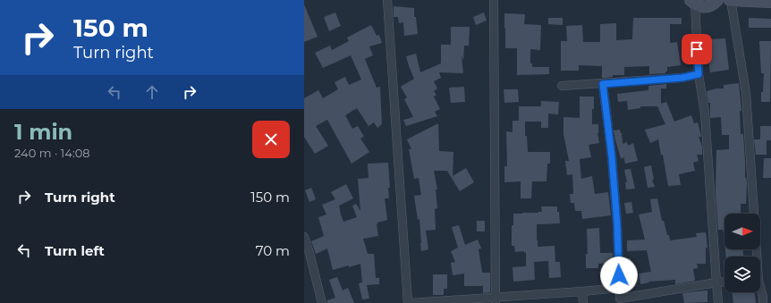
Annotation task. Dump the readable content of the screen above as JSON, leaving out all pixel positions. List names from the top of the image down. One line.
{"north":"right","page":{"turn":["150 m","Turn right"],"heading":["1 min","240 m · 14:08"],"list":[{"name":"Turn right","value":"150 m"},{"name":"Turn left","value":"70 m"}]}}
